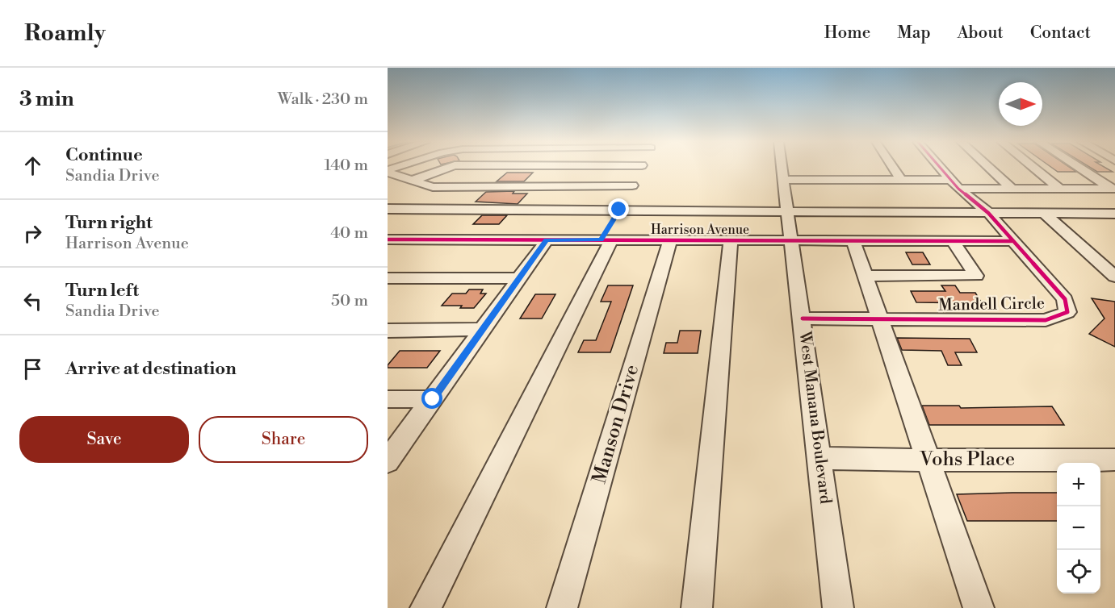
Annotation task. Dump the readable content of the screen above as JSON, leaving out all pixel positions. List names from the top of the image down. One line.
{"streets":{"street":["Harrison Avenue","Mandell Circle","West Manana Boulevard","Manson Drive","Vohs Place"]},"crossings":[["Harrison Avenue","Mandell Circle"],["Harrison Avenue","West Manana Boulevard"],["Harrison Avenue","Manson Drive"],["Mandell Circle","West Manana Boulevard"],["West Manana Boulevard","Vohs Place"]],"north":"right","page":{"header":"Roamly","nav":["Home","Map","About","Contact"],"heading":["3 min","Walk · 230 m"],"list":[["Continue","Sandia Drive","140 m"],["Turn right","Harrison Avenue","40 m"],["Turn left","Sandia Drive","50 m"],"Arrive at destination"],"buttons":["Save","Share"],"map_buttons":["+","−"]}}
